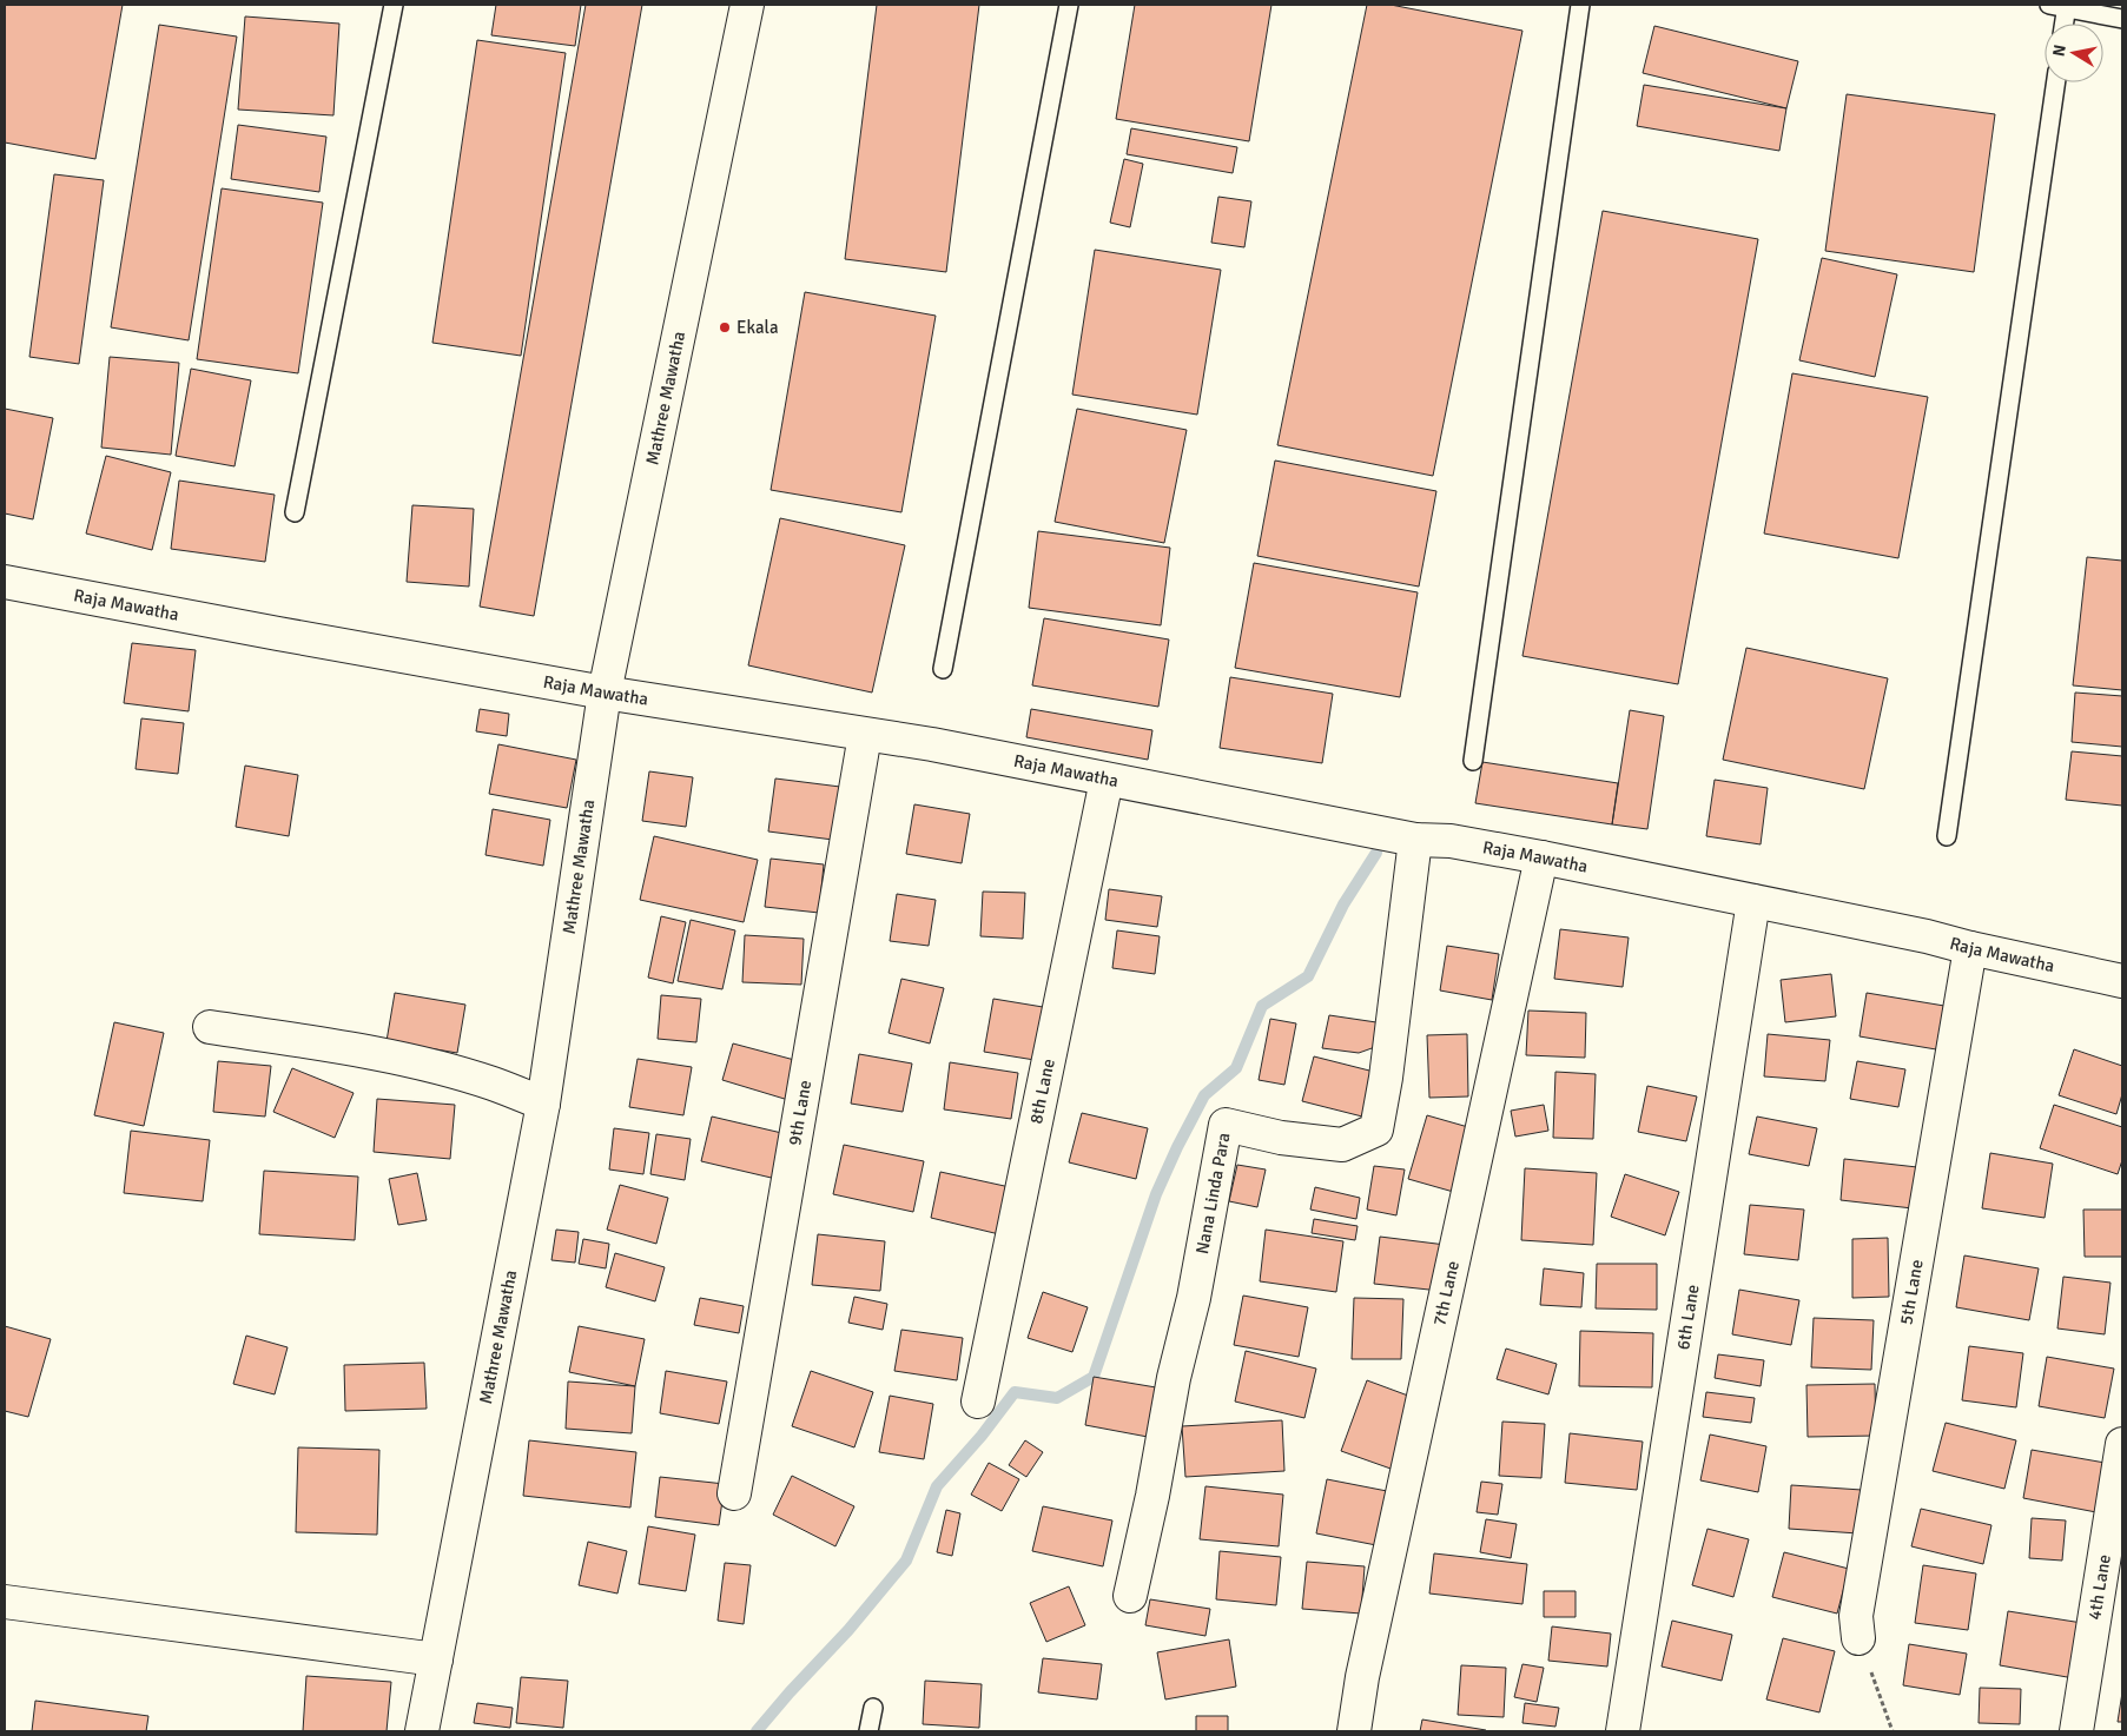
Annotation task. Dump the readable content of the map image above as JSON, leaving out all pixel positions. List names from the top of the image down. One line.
{"streets":{"street":["Mathree Mawatha","Raja Mawatha","8th Lane","9th Lane","Nana Linda Para","5th Lane","7th Lane","6th Lane","4th Lane"]},"crossings":[["Mathree Mawatha","Raja Mawatha"],["Raja Mawatha","8th Lane"],["Raja Mawatha","9th Lane"],["Raja Mawatha","Nana Linda Para"],["Raja Mawatha","5th Lane"],["Raja Mawatha","7th Lane"],["Raja Mawatha","6th Lane"]],"places":["Ekala"],"north":"left"}
